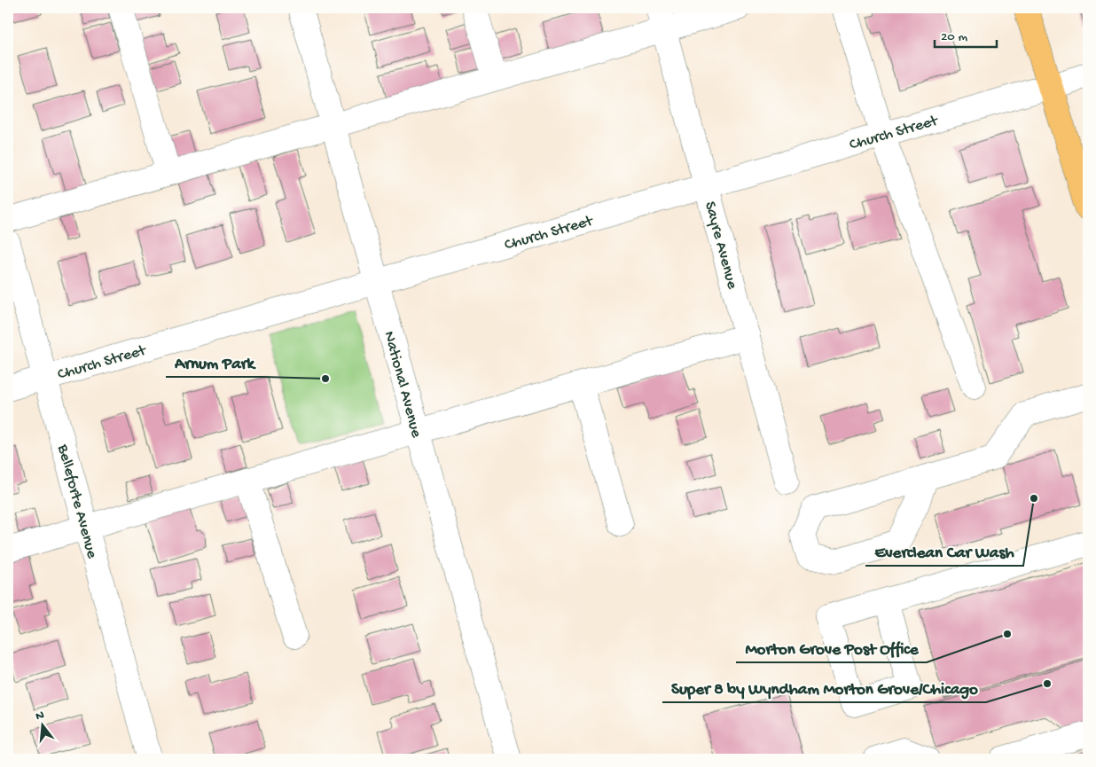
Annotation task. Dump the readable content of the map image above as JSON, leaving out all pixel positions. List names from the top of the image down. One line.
{"streets":{"street":["Church Street","Sayre Avenue","National Avenue","Belleforte Avenue"]},"crossings":[["Church Street","Sayre Avenue"],["Church Street","National Avenue"],["Church Street","Belleforte Avenue"]],"places":["Arnum Park","Everclean Car Wash","Morton Grove Post Office","Super 8 by Wyndham Morton Grove/Chicago"],"scale_bar":"20 m","north":"top"}
